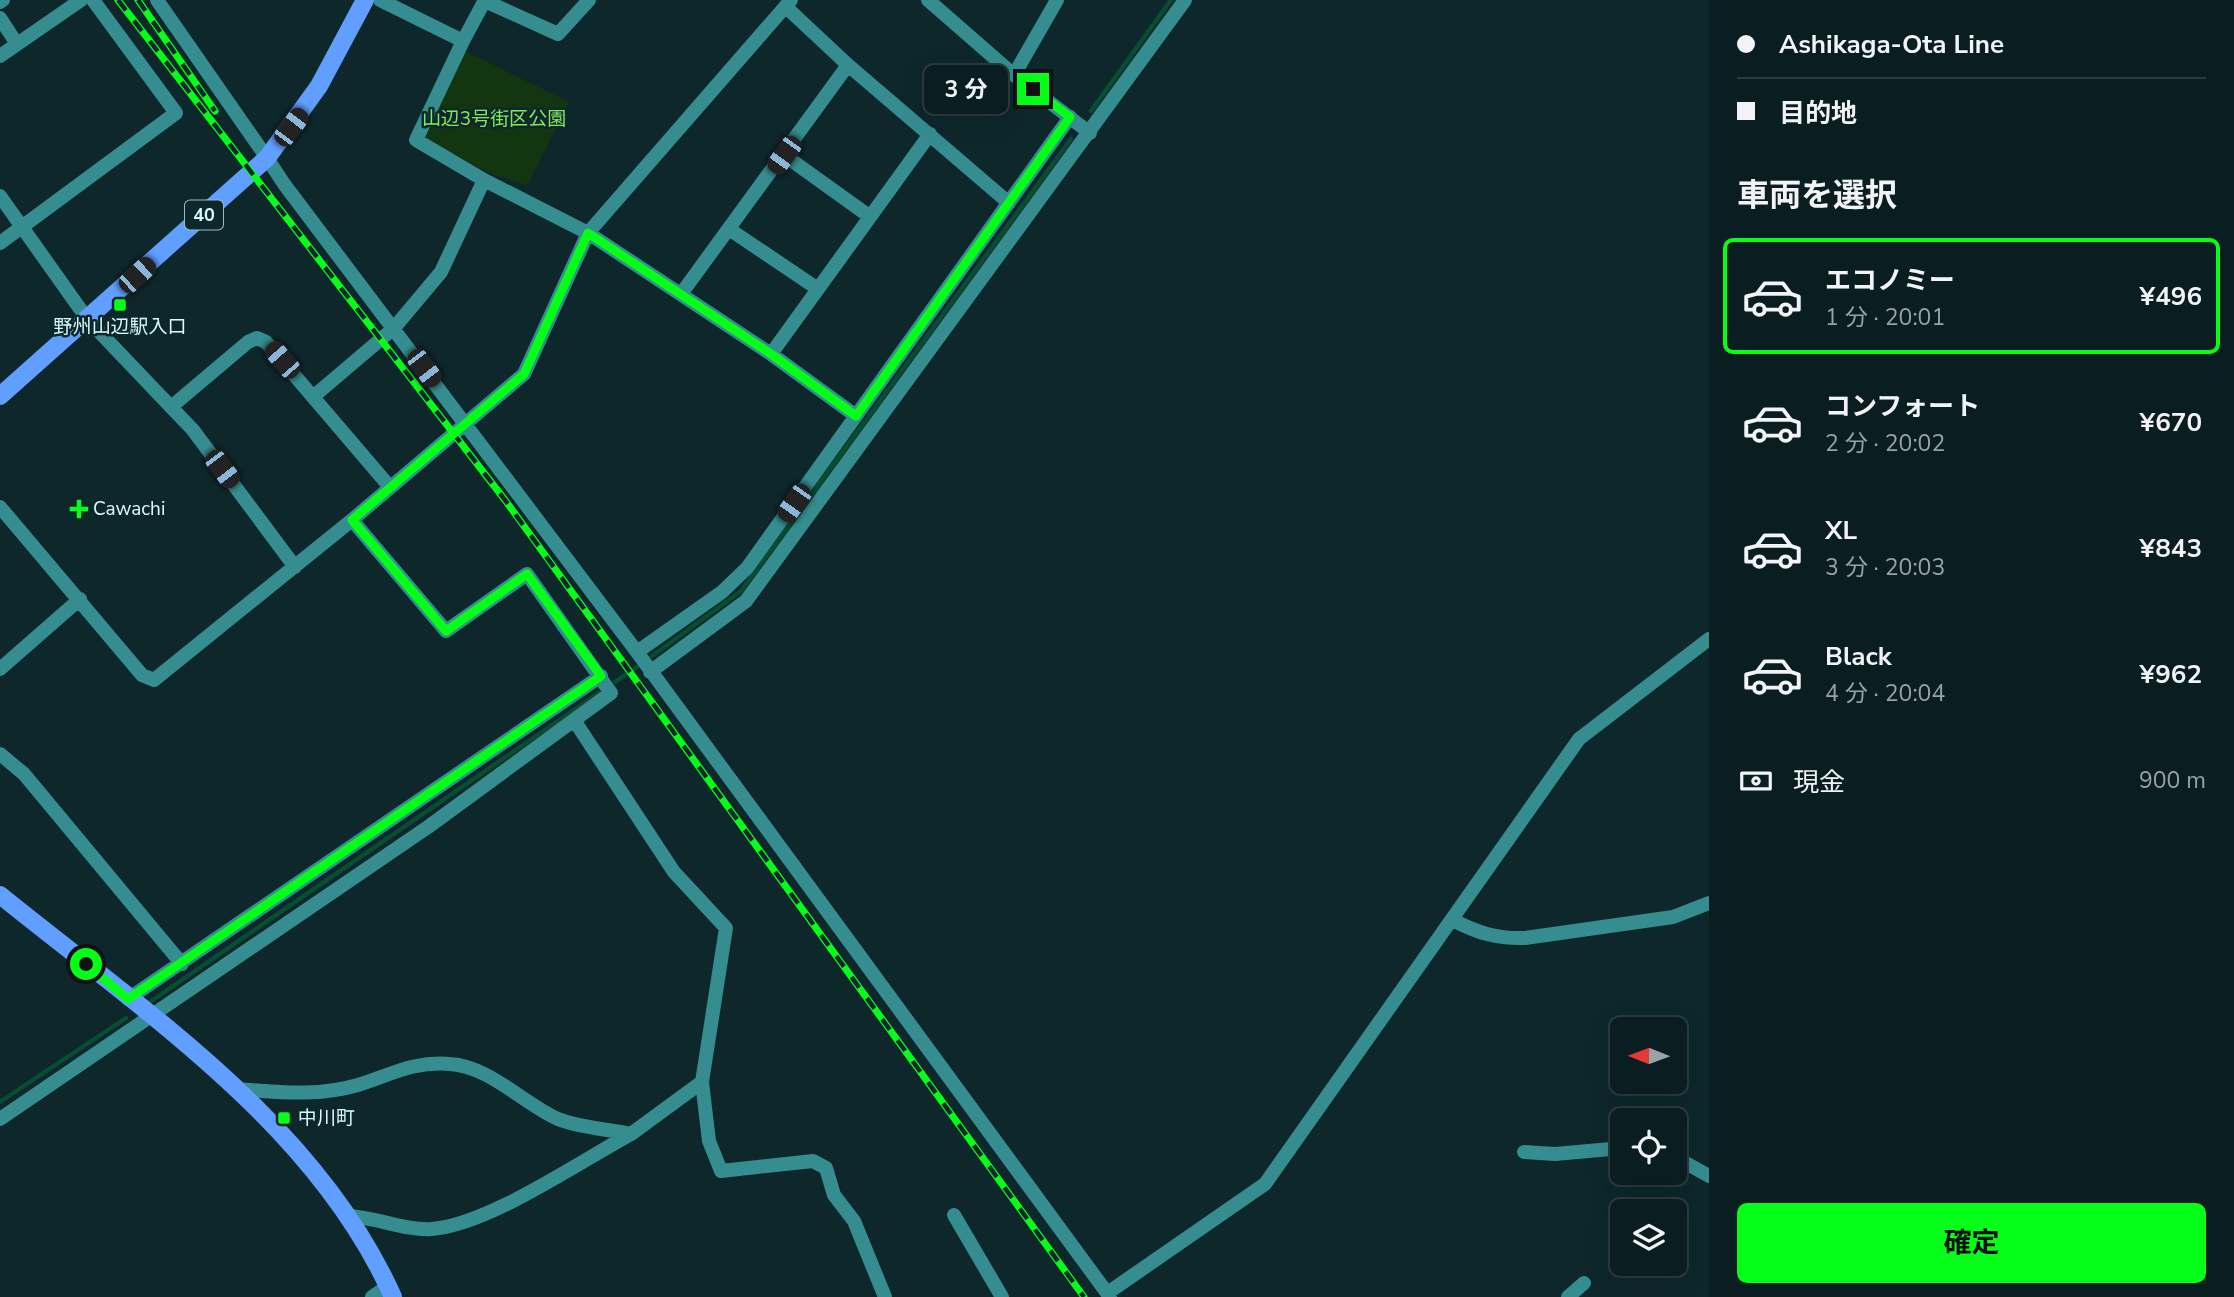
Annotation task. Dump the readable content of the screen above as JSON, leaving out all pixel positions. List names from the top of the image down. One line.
{"streets":{"main road":["40"]},"parks":["山辺3号街区公園"],"places":{"transit":["野州山辺駅入口","中川町"],"health":["Cawachi"]},"north":"left","page":{"banner":["Ashikaga-Ota Line","目的地"],"bubble":"3 分","heading":"車両を選択","list":[{"name":"エコノミー","note":"1 分 · 20:01","value":"¥496"},{"name":"コンフォート","note":"2 分 · 20:02","value":"¥670"},{"name":"XL","note":"3 分 · 20:03","value":"¥843"},{"name":"Black","note":"4 分 · 20:04","value":"¥962"}],"pay":["現金","900 m"],"buttons":"確定"}}
